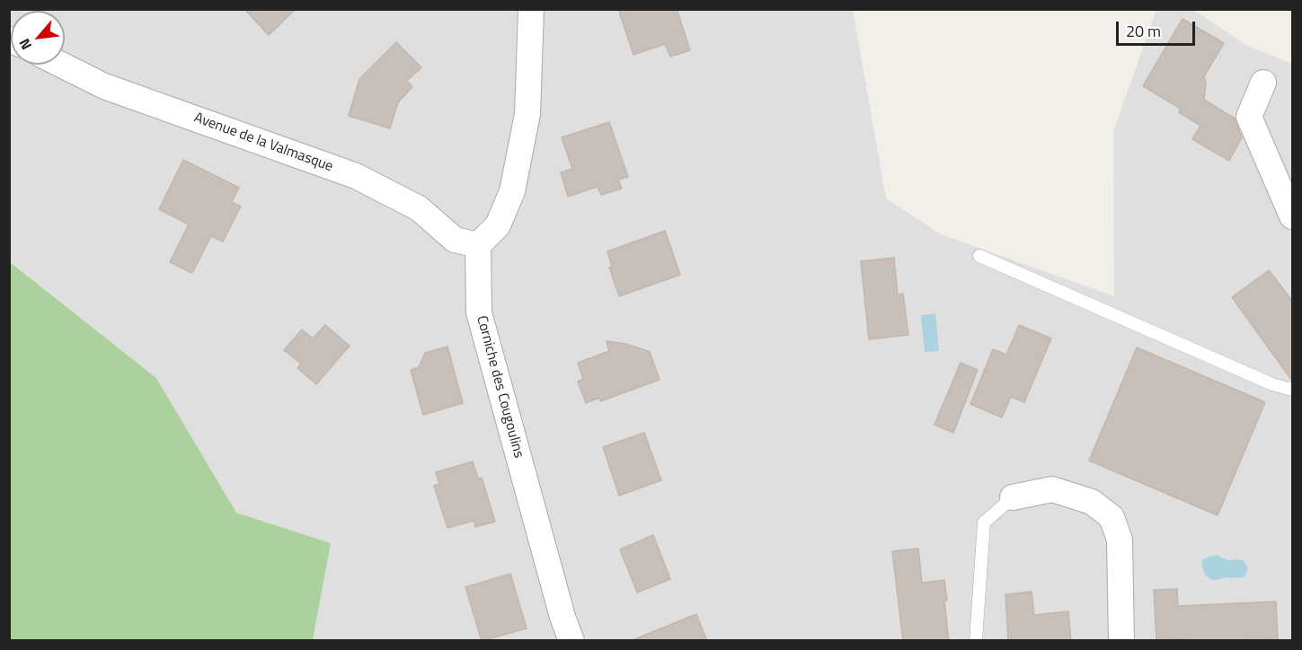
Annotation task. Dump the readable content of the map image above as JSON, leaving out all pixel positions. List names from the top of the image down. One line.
{"streets":{"street":["Avenue de la Valmasque","Corniche des Cougoulins"]},"crossings":[["Avenue de la Valmasque","Corniche des Cougoulins"]],"scale_bar":"20 m","north":"bottom left"}
